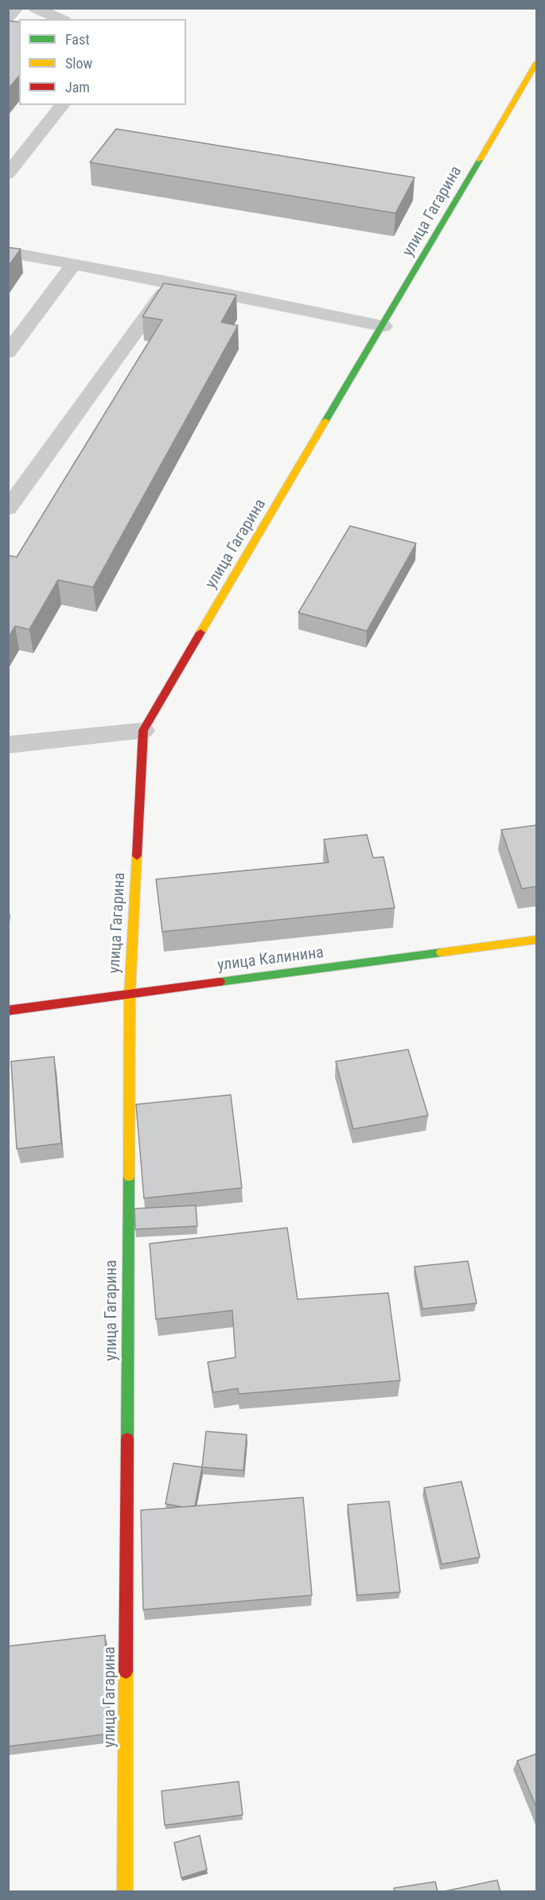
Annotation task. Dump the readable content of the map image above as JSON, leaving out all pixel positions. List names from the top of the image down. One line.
{"streets":{"street":["улица Гагарина","улица Калинина"]},"crossings":[["улица Гагарина","улица Калинина"]],"legend":["Fast","Slow","Jam"]}
